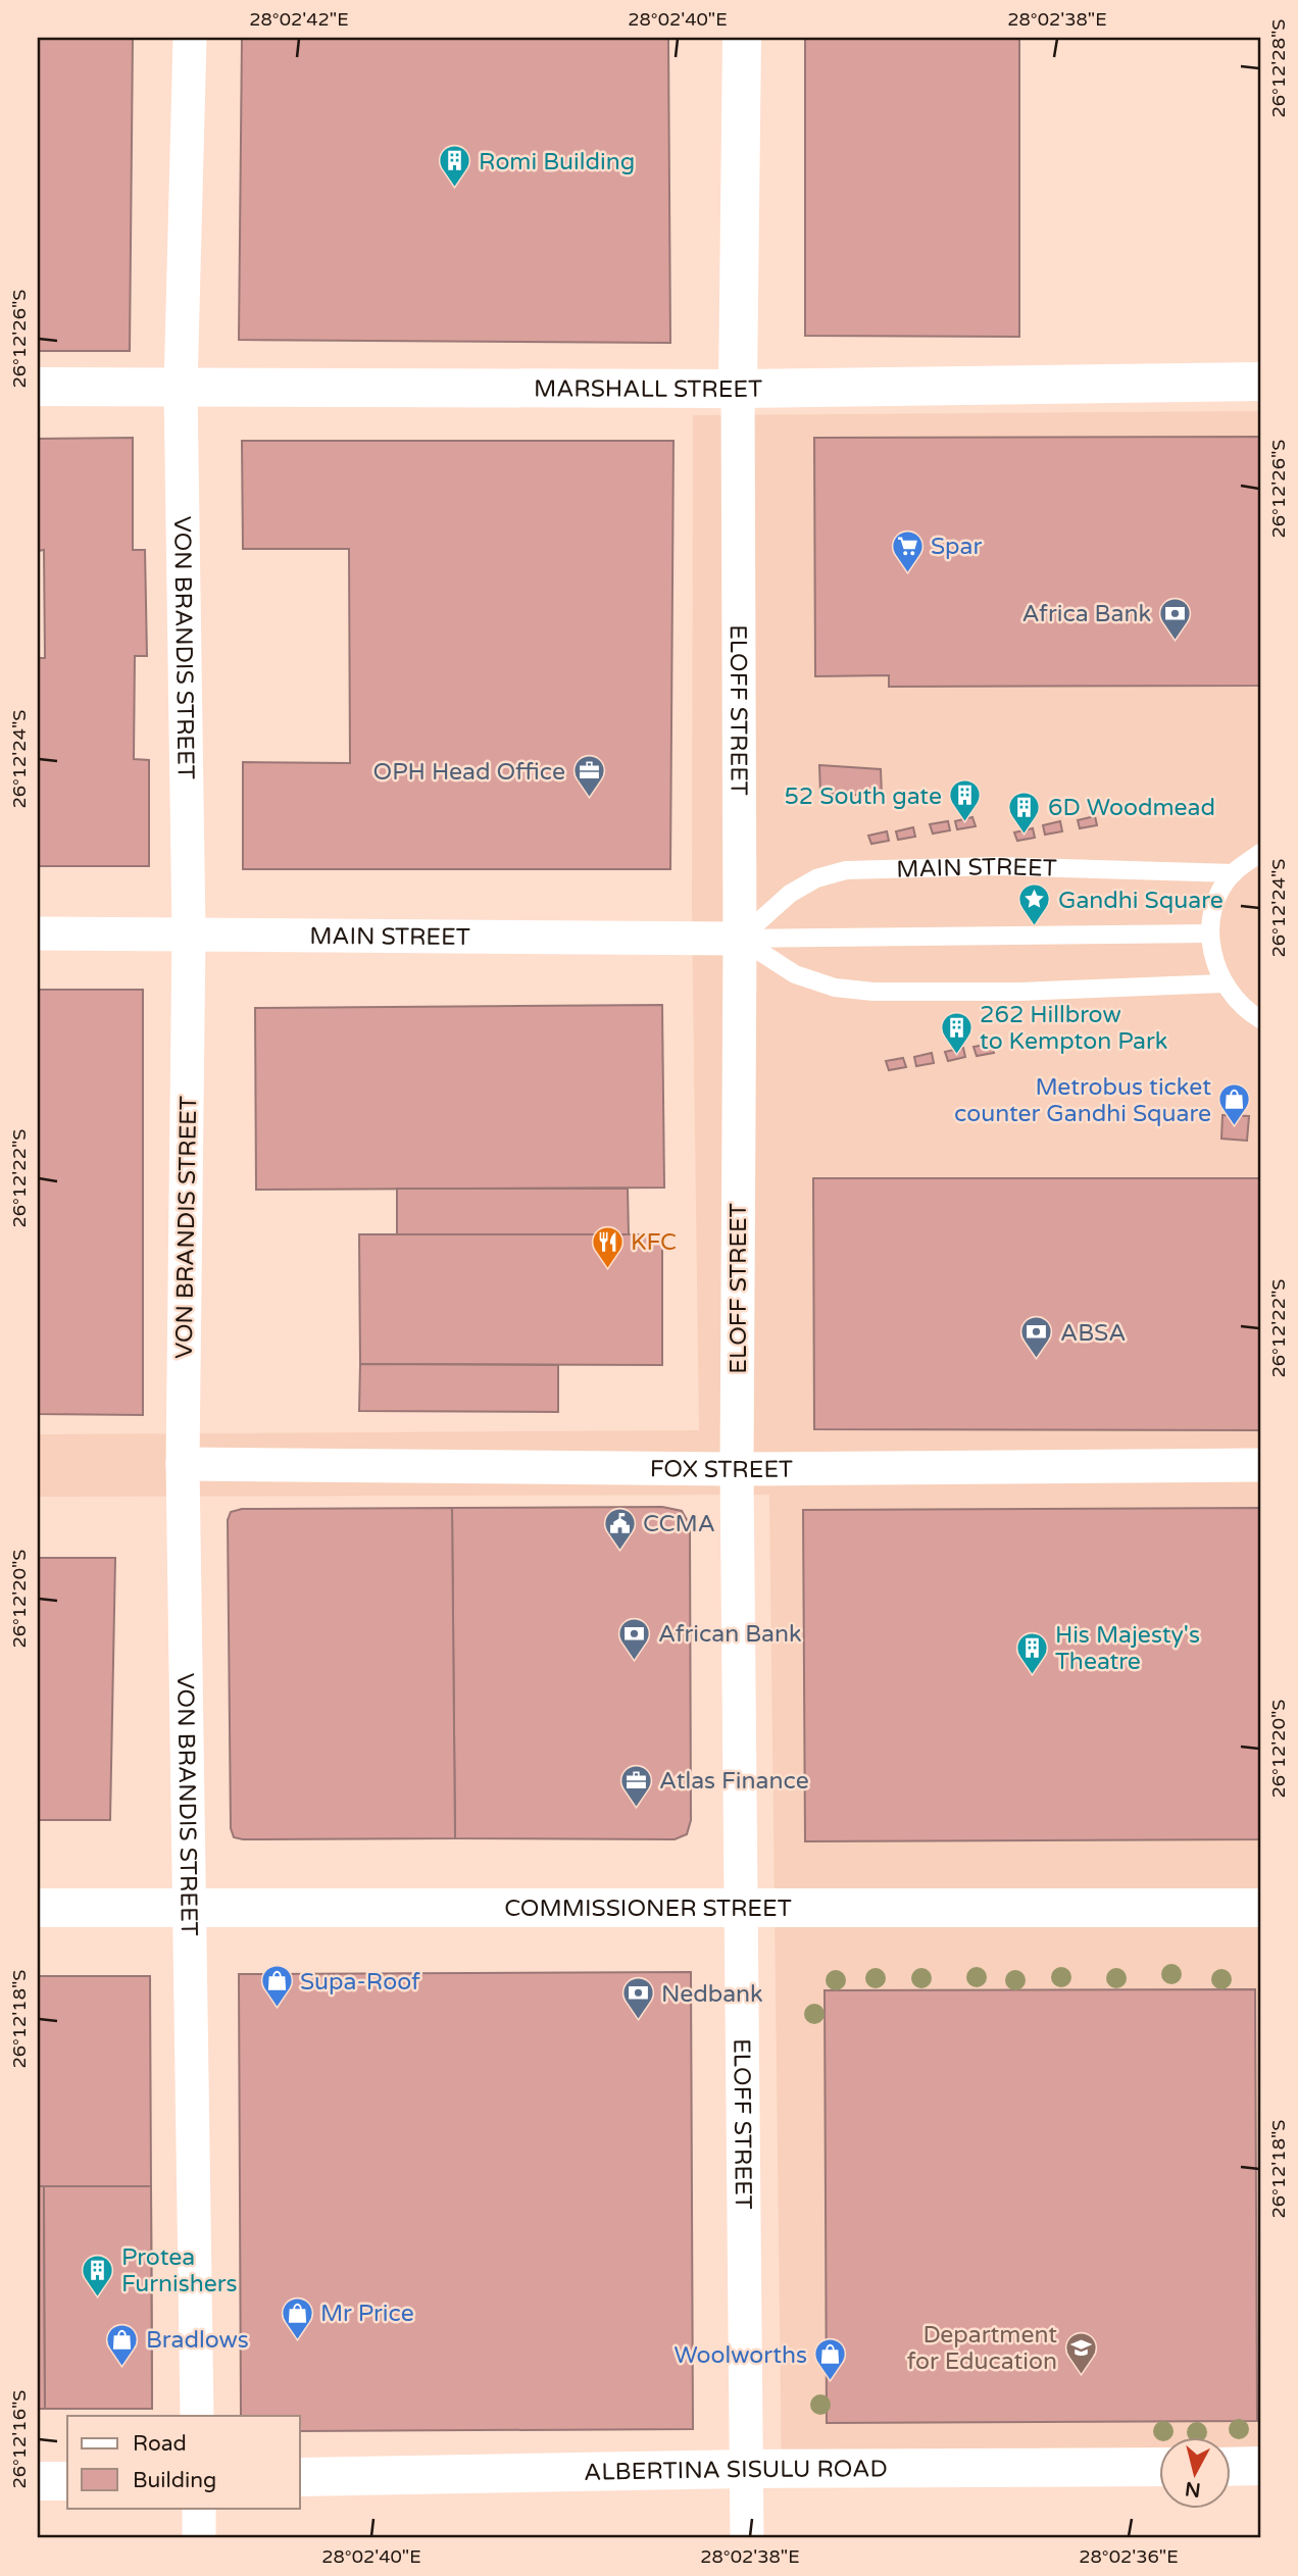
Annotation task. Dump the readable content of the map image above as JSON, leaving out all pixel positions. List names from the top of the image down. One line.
{"streets":{"main road":["MARSHALL STREET","ELOFF STREET","COMMISSIONER STREET","ALBERTINA SISULU ROAD"],"street":["VON BRANDIS STREET","MAIN STREET","FOX STREET"]},"crossings":[["MARSHALL STREET","VON BRANDIS STREET"],["MARSHALL STREET","ELOFF STREET"],["VON BRANDIS STREET","MAIN STREET"],["VON BRANDIS STREET","FOX STREET"],["VON BRANDIS STREET","COMMISSIONER STREET"],["ELOFF STREET","MAIN STREET"],["ELOFF STREET","FOX STREET"],["ELOFF STREET","COMMISSIONER STREET"],["ELOFF STREET","ALBERTINA SISULU ROAD"]],"places":{"building":["Romi Building","52 South gate","6D Woodmead","262 Hillbrow to Kempton Park","His Majesty's Theatre","Protea Furnishers"],"supermarket":["Spar"],"bank":["Africa Bank","ABSA","African Bank","Nedbank"],"office":["OPH Head Office","Atlas Finance"],"place":["Gandhi Square"],"shop":["Metrobus ticket counter Gandhi Square","Supa-Roof","Mr Price","Bradlows","Woolworths"],"restaurant":["KFC"],"public building":["CCMA"],"school or university":["Department for Education"]},"legend":["Road","Building"],"north":"bottom","coordinates":["28°02'42\"E","28°02'40\"E","28°02'38\"E","26°12'28\"S","26°12'26\"S","26°12'24\"S","26°12'22\"S","26°12'20\"S","26°12'18\"S","26°12'16\"S","28°02'36\"E"]}
